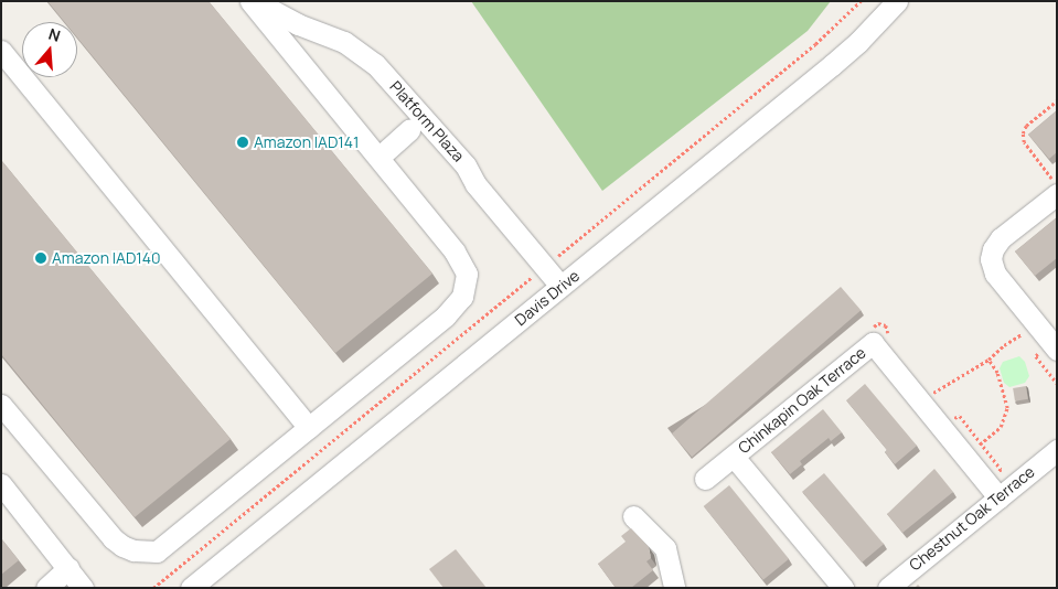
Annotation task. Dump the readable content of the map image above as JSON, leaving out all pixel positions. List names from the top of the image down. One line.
{"streets":{"street":["Platform Plaza","Davis Drive","Chinkapin Oak Terrace","Chestnut Oak Terrace"]},"crossings":[["Platform Plaza","Davis Drive"],["Chinkapin Oak Terrace","Chestnut Oak Terrace"]],"places":["Amazon IAD141","Amazon IAD140"],"north":"top"}
